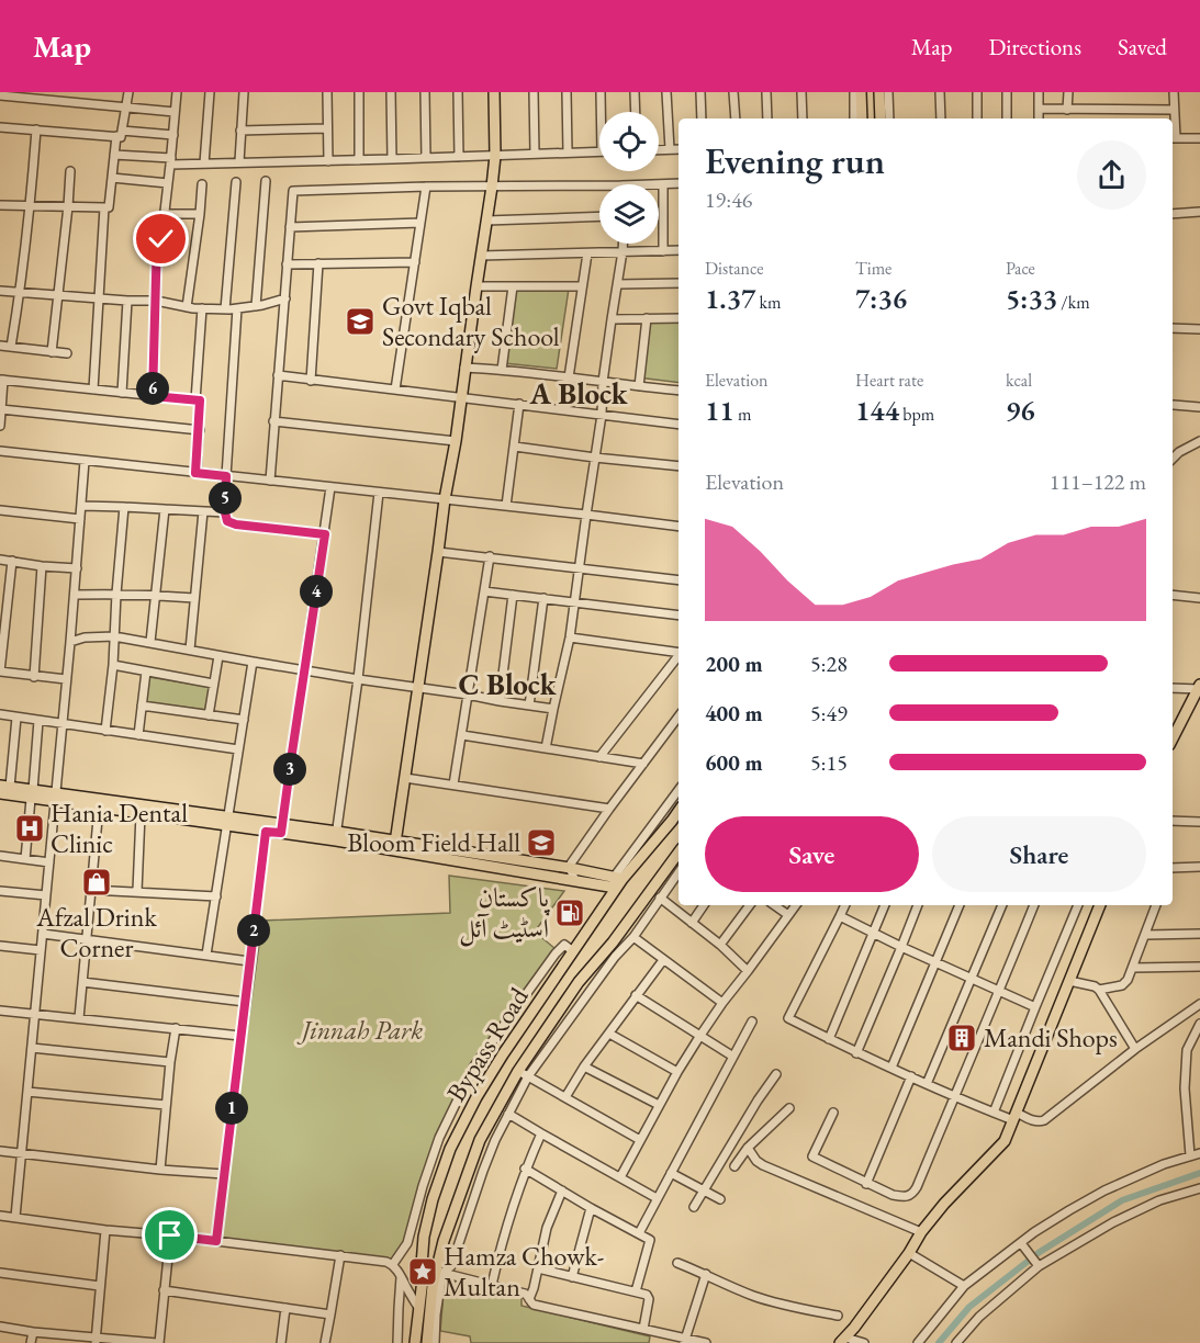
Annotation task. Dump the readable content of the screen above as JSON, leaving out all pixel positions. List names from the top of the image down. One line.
{"streets":{"main road":["Bypass Road"]},"districts":["A Block","C Block"],"parks":["Jinnah Park"],"places":{"school or university":["Govt Iqbal Secondary School","Bloom Field Hall"],"hospital":["Hania Dental Clinic"],"shop":["Afzal Drink Corner"],"fuel station":["پاکستان اسٹیٹ آئل"],"building":["Mandi Shops"],"place":["Hamza Chowk- Multan"]},"page":{"header":"Map","nav":["Map","Directions","Saved"],"heading":["Evening run","19:46"],"stats":[["Distance","1.37 km"],["Time","7:36"],["Pace","5:33 /km"],["Elevation","11 m"],["Heart rate","144 bpm"],["kcal","96"]],"pins":["6","5","4","3","2","1"],"chart":["Elevation","111–122 m"],"list":[{"name":"200 m","note":"5:28"},{"name":"400 m","note":"5:49"},{"name":"600 m","note":"5:15"}],"buttons":["Save","Share"]}}
